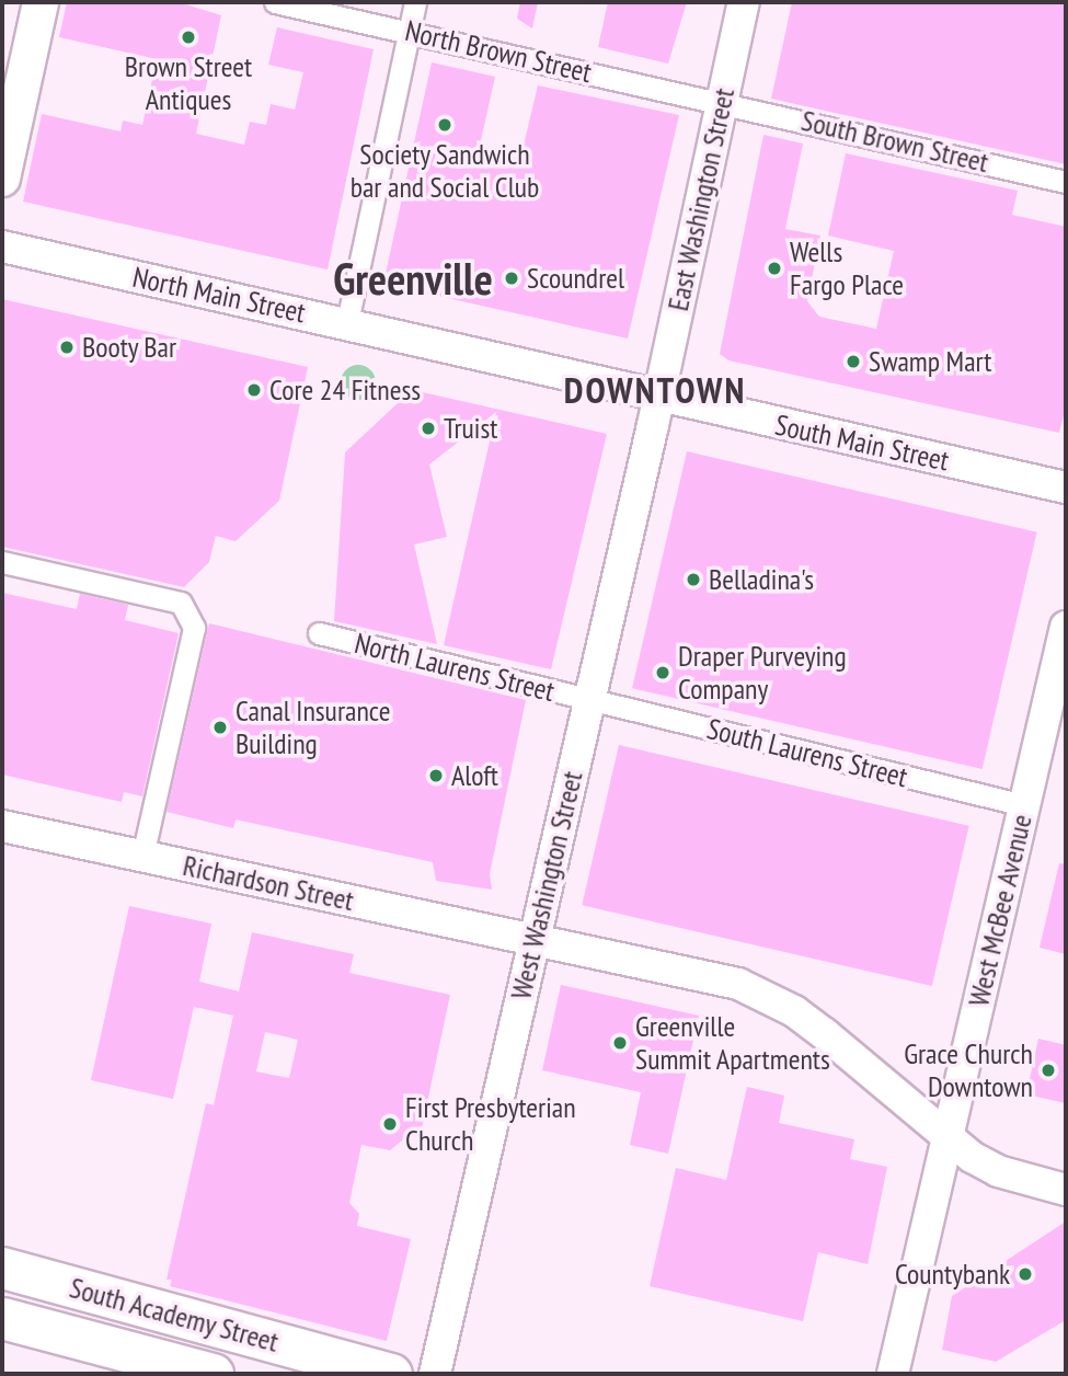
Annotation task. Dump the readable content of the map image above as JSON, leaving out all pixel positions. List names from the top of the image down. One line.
{"streets":{"highway":["South Academy Street"],"street":["North Brown Street","South Brown Street","East Washington Street","North Main Street","South Main Street","North Laurens Street","South Laurens Street","Richardson Street","West Washington Street","West McBee Avenue"]},"crossings":[["North Brown Street","South Brown Street"],["North Brown Street","East Washington Street"],["South Brown Street","East Washington Street"],["East Washington Street","North Main Street"],["East Washington Street","South Main Street"],["East Washington Street","West Washington Street"],["North Main Street","South Main Street"],["North Main Street","West Washington Street"],["South Main Street","West Washington Street"],["North Laurens Street","South Laurens Street"],["North Laurens Street","West Washington Street"],["South Laurens Street","West Washington Street"],["South Laurens Street","West McBee Avenue"],["Richardson Street","West Washington Street"],["Richardson Street","West McBee Avenue"]],"districts":["Greenville","DOWNTOWN"],"places":["Brown Street Antiques","Society Sandwich bar and Social Club","Wells Fargo Place","Scoundrel","Booty Bar","Swamp Mart","Core 24 Fitness","Truist","Belladina's","Draper Purveying Company","Canal Insurance Building","Aloft","Greenville Summit Apartments","Grace Church Downtown","First Presbyterian Church","Countybank"]}
